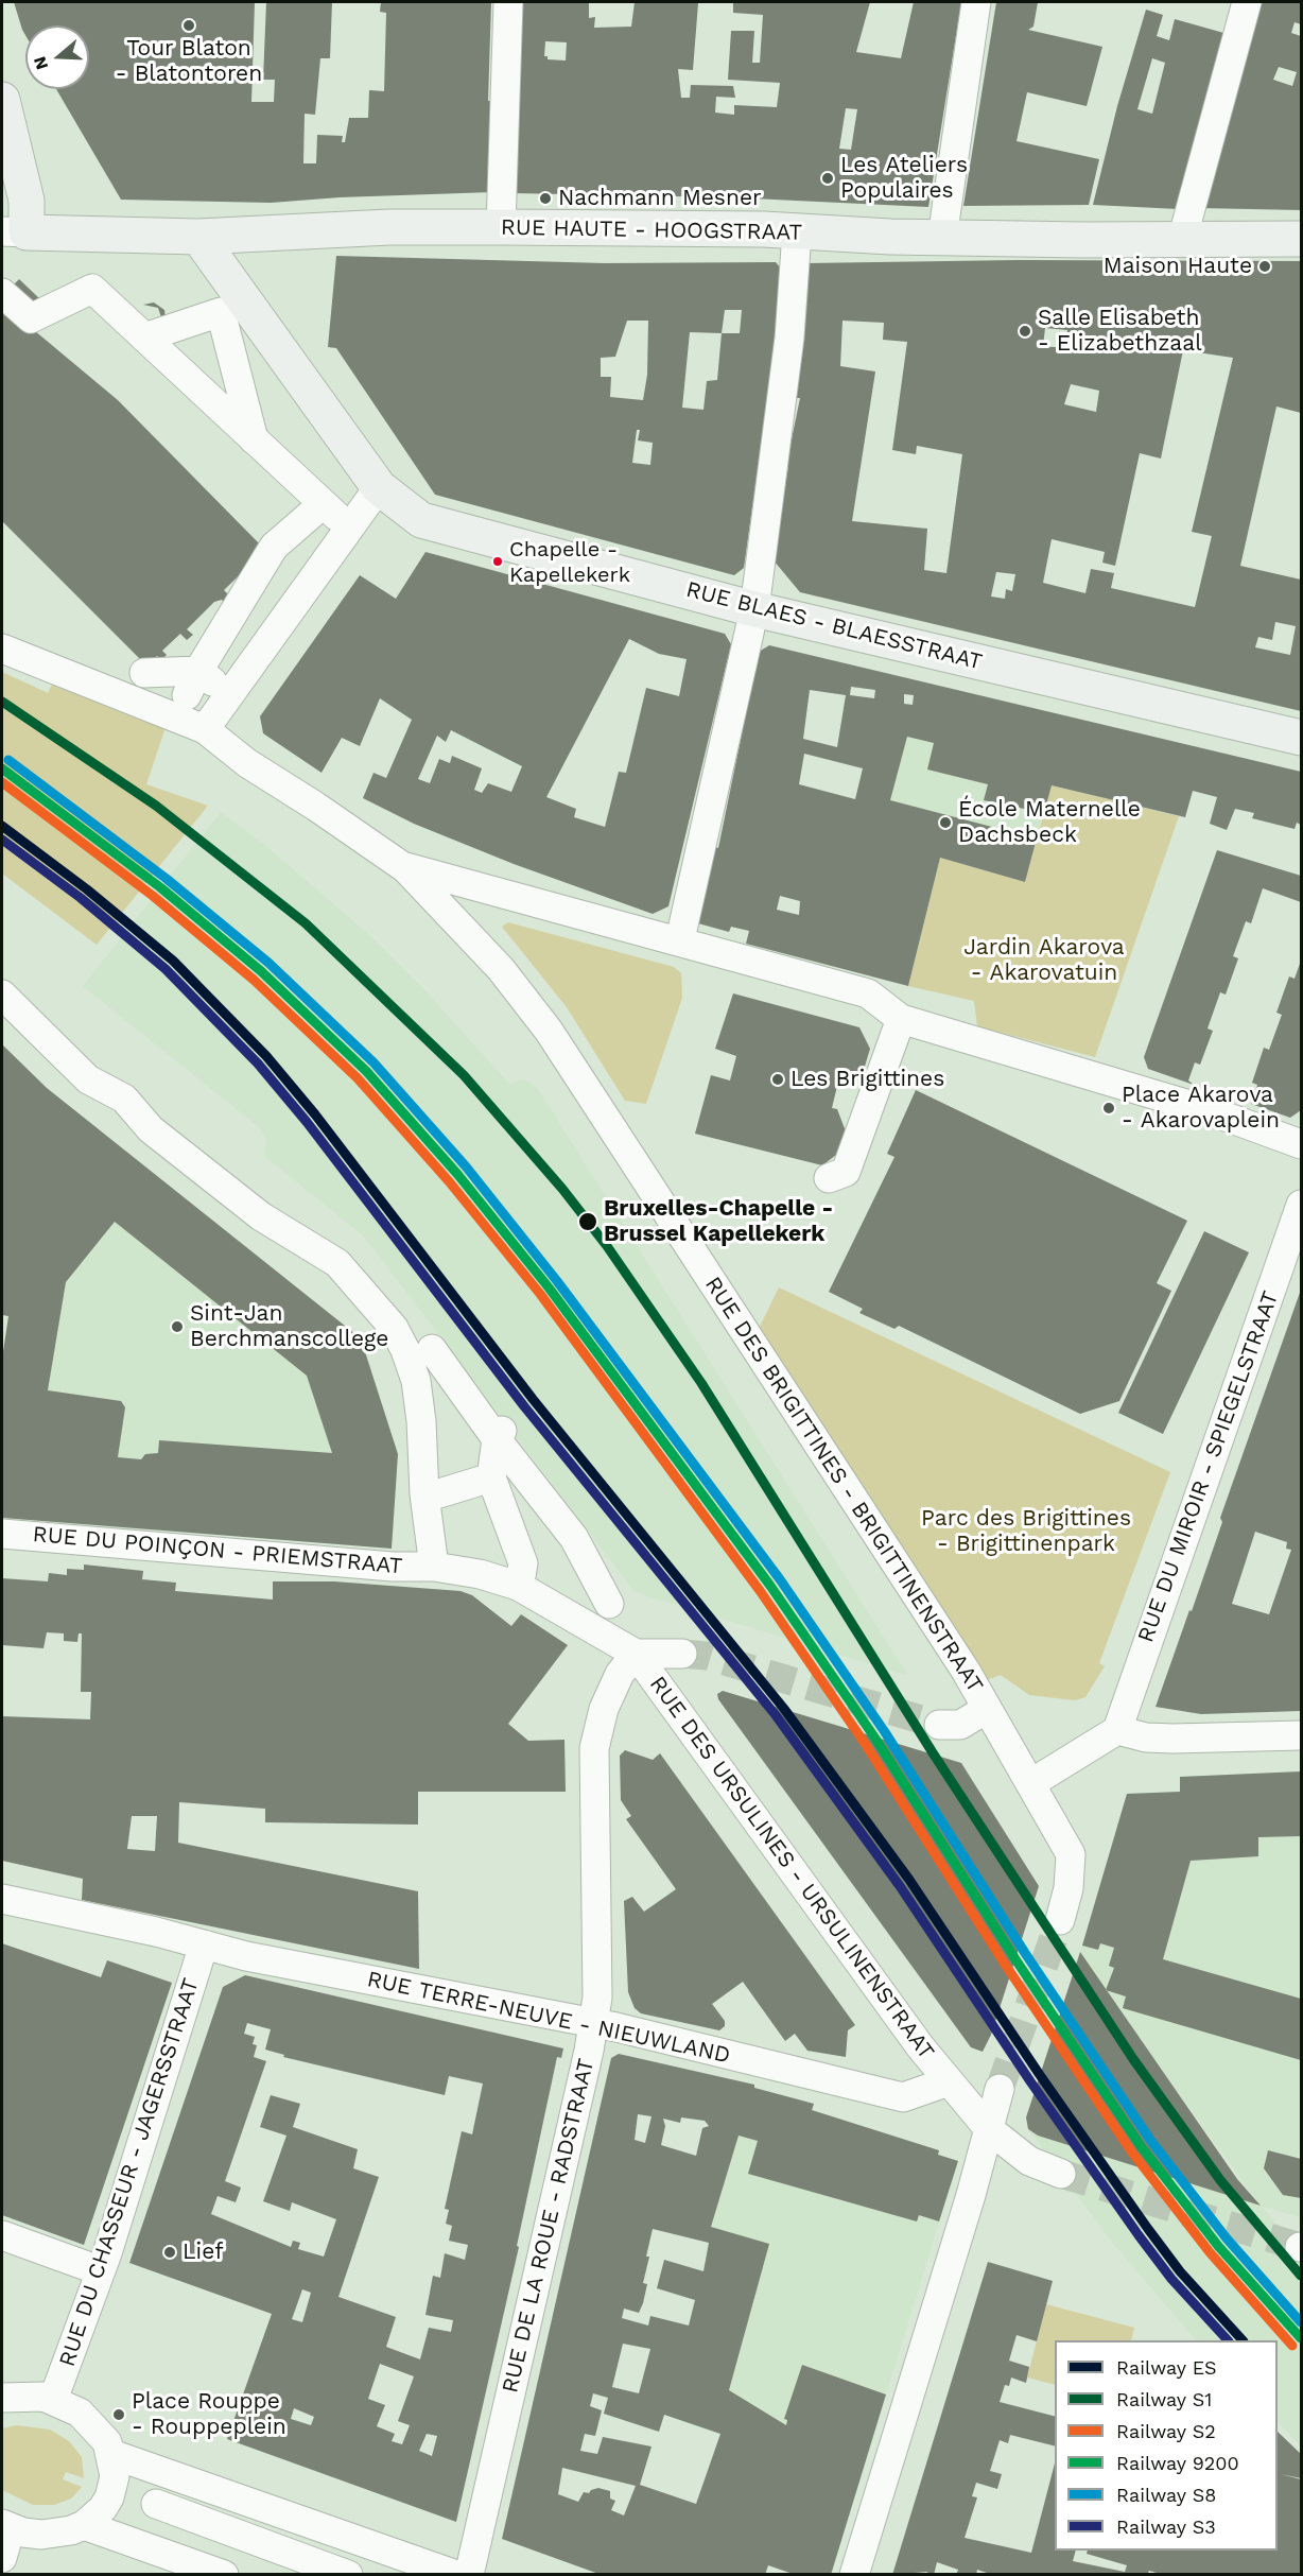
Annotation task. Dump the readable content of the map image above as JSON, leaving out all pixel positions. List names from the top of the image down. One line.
{"streets":{"street":["RUE HAUTE - HOOGSTRAAT","RUE BLAES - BLAESSTRAAT","RUE DU MIROIR - SPIEGELSTRAAT","RUE DES BRIGITTINES - BRIGITTINENSTRAAT","RUE DU POINÇON - PRIEMSTRAAT","RUE DES URSULINES - URSULINENSTRAAT","RUE TERRE-NEUVE - NIEUWLAND","RUE DU CHASSEUR - JAGERSSTRAAT","RUE DE LA ROUE - RADSTRAAT"]},"crossings":[["RUE HAUTE - HOOGSTRAAT","RUE BLAES - BLAESSTRAAT"],["RUE DU POINÇON - PRIEMSTRAAT","RUE DES URSULINES - URSULINENSTRAAT"],["RUE DU POINÇON - PRIEMSTRAAT","RUE DE LA ROUE - RADSTRAAT"],["RUE DES URSULINES - URSULINENSTRAAT","RUE TERRE-NEUVE - NIEUWLAND"],["RUE DES URSULINES - URSULINENSTRAAT","RUE DE LA ROUE - RADSTRAAT"],["RUE TERRE-NEUVE - NIEUWLAND","RUE DU CHASSEUR - JAGERSSTRAAT"],["RUE TERRE-NEUVE - NIEUWLAND","RUE DE LA ROUE - RADSTRAAT"]],"parks":["Jardin Akarova - Akarovatuin","Parc des Brigittines - Brigittinenpark"],"places":["Tour Blaton - Blatontoren","Les Ateliers Populaires","Nachmann Mesner","Maison Haute","Salle Elisabeth - Elizabethzaal","Chapelle - Kapellekerk","École Maternelle Dachsbeck","Les Brigittines","Place Akarova - Akarovaplein","Bruxelles-Chapelle - Brussel Kapellekerk","Sint-Jan Berchmanscollege","Lief","Place Rouppe - Rouppeplein"],"lines":["rail line S1","rail line S8","rail line 9200","rail line S2","rail line ES","rail line S3"],"legend":["Railway ES","Railway S1","Railway S2","Railway 9200","Railway S8","Railway S3"],"north":"left"}
